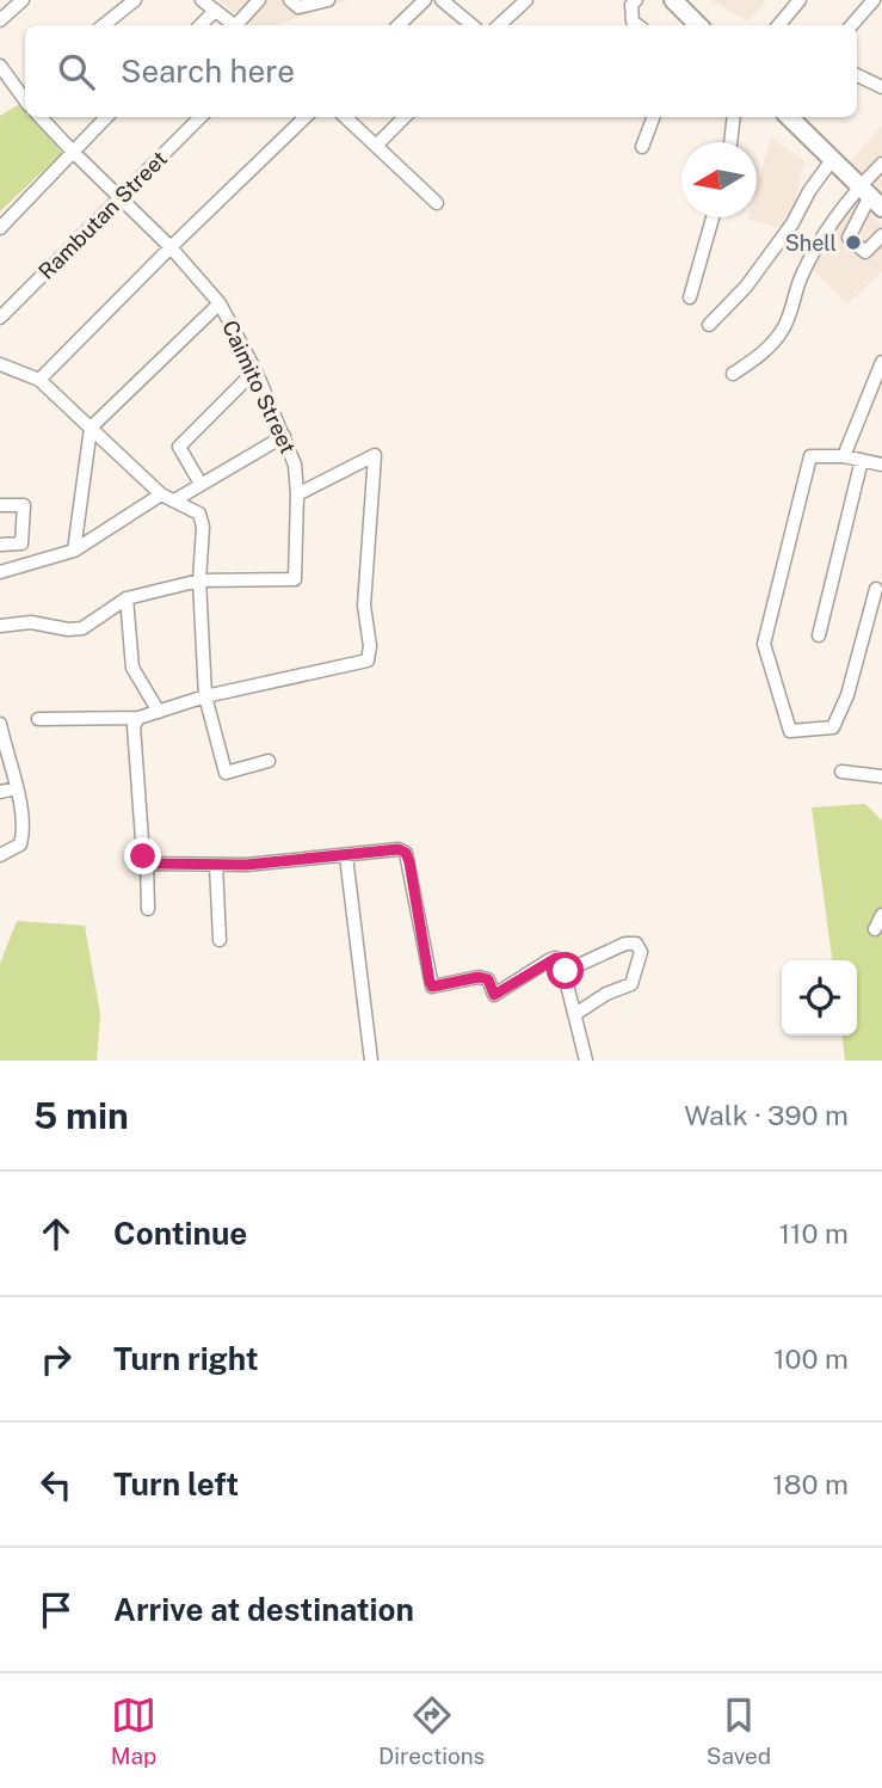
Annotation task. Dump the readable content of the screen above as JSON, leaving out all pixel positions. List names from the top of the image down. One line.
{"streets":{"street":["Rambutan Street","Caimito Street"]},"crossings":[["Rambutan Street","Caimito Street"]],"places":["Shell"],"north":"left","page":{"search":"Search here","heading":["5 min","Walk · 390 m"],"list":[["Continue","110 m"],["Turn right","100 m"],["Turn left","180 m"],"Arrive at destination"],"nav":["Map","Directions","Saved"]}}
